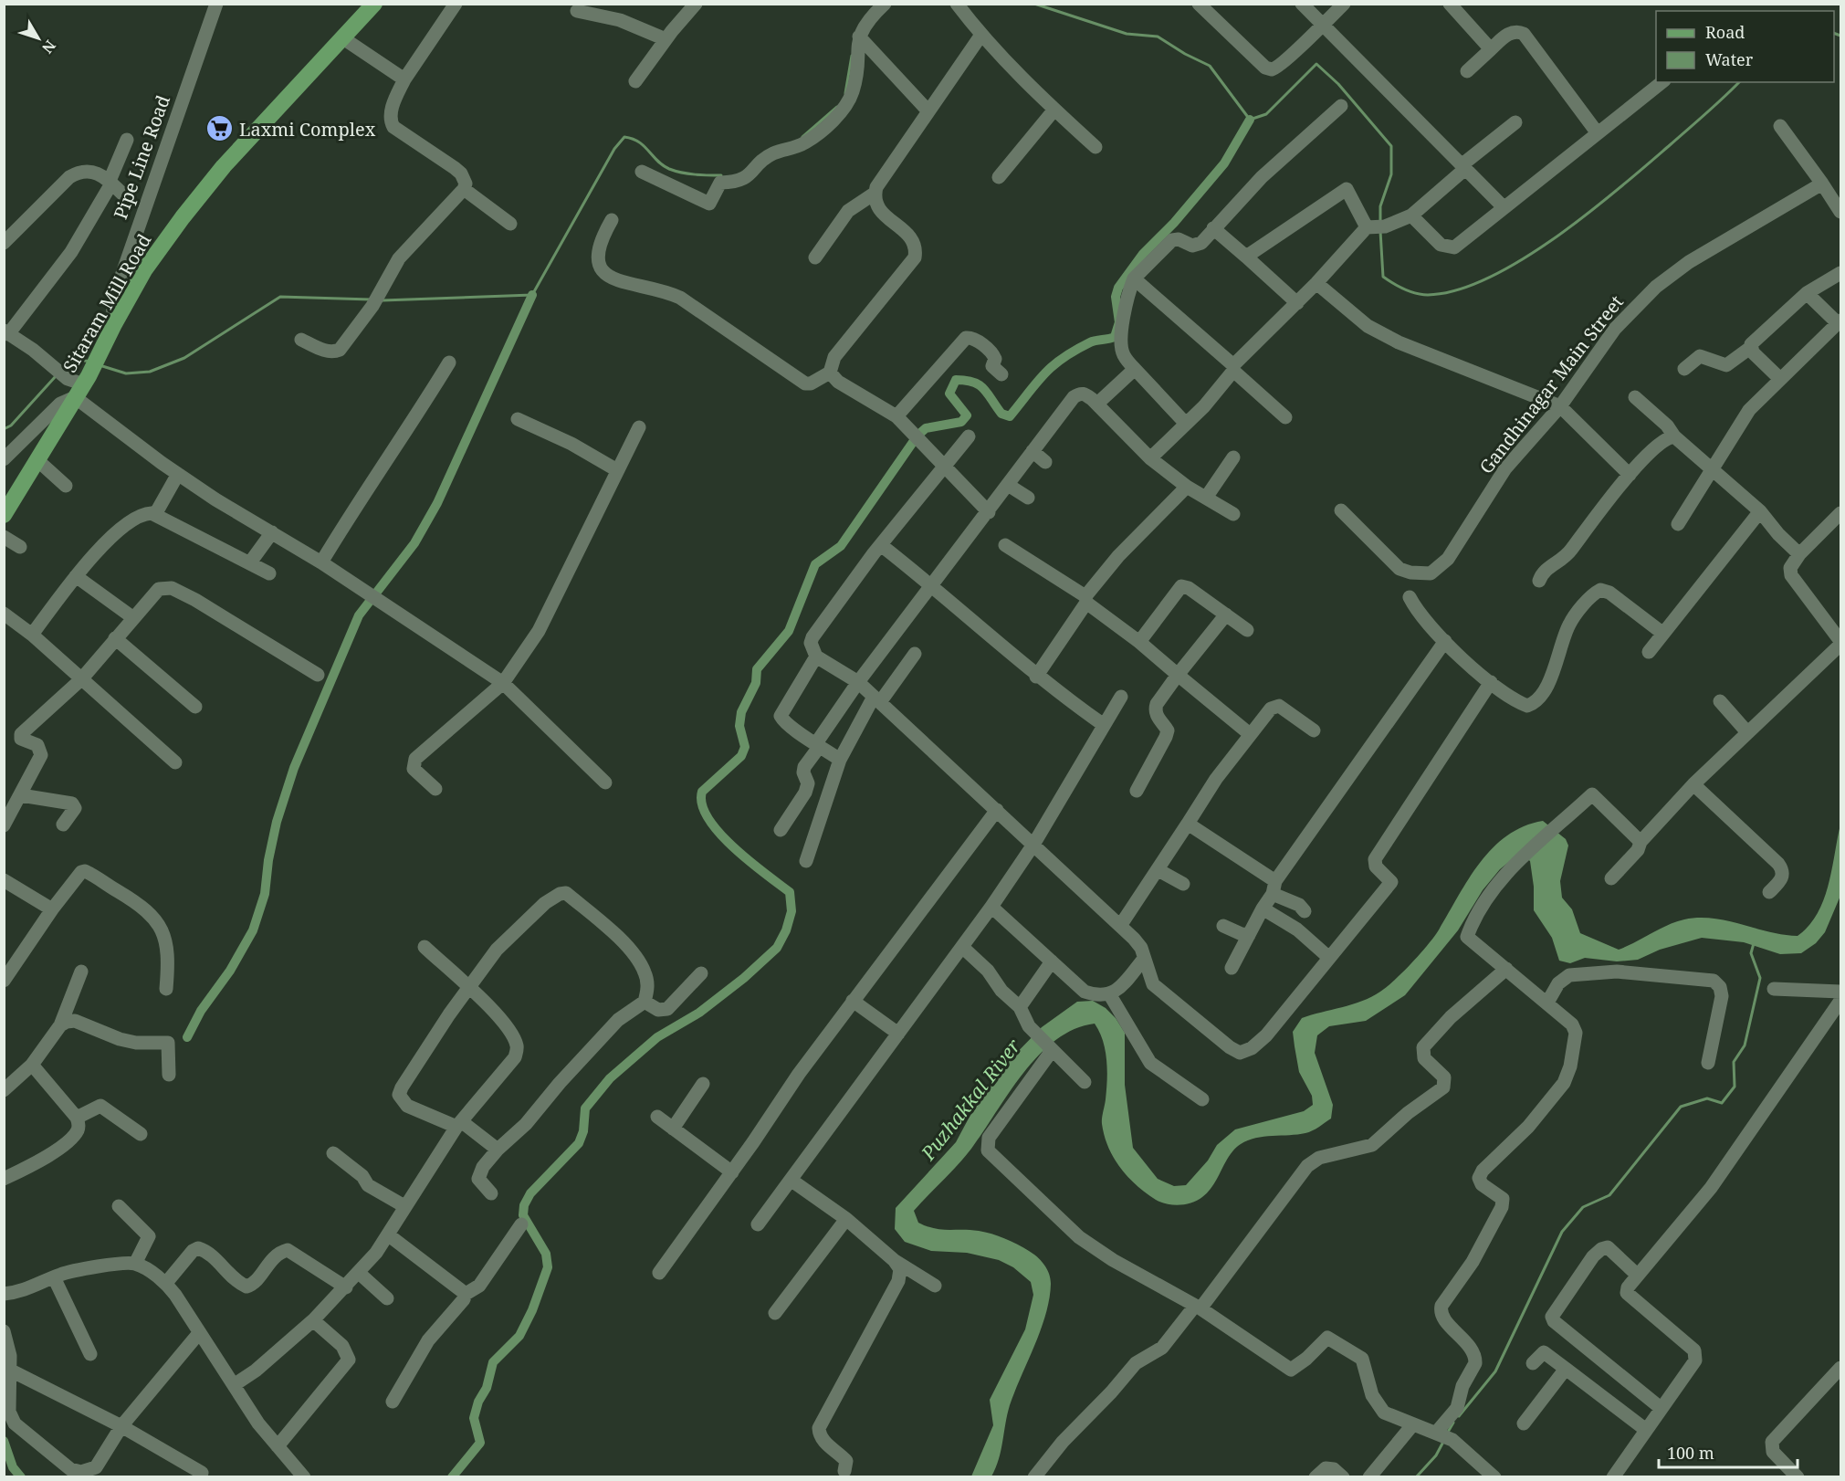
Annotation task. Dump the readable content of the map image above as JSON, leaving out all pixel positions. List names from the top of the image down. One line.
{"streets":{"main road":["Sitaram Mill Road"],"street":["Pipe Line Road","Gandhinagar Main Street"]},"crossings":[["Pipe Line Road","Sitaram Mill Road"]],"water":["Puzhakkal River"],"places":{"supermarket":["Laxmi Complex"]},"legend":["Road","Water"],"scale_bar":"100 m","north":"bottom right"}
